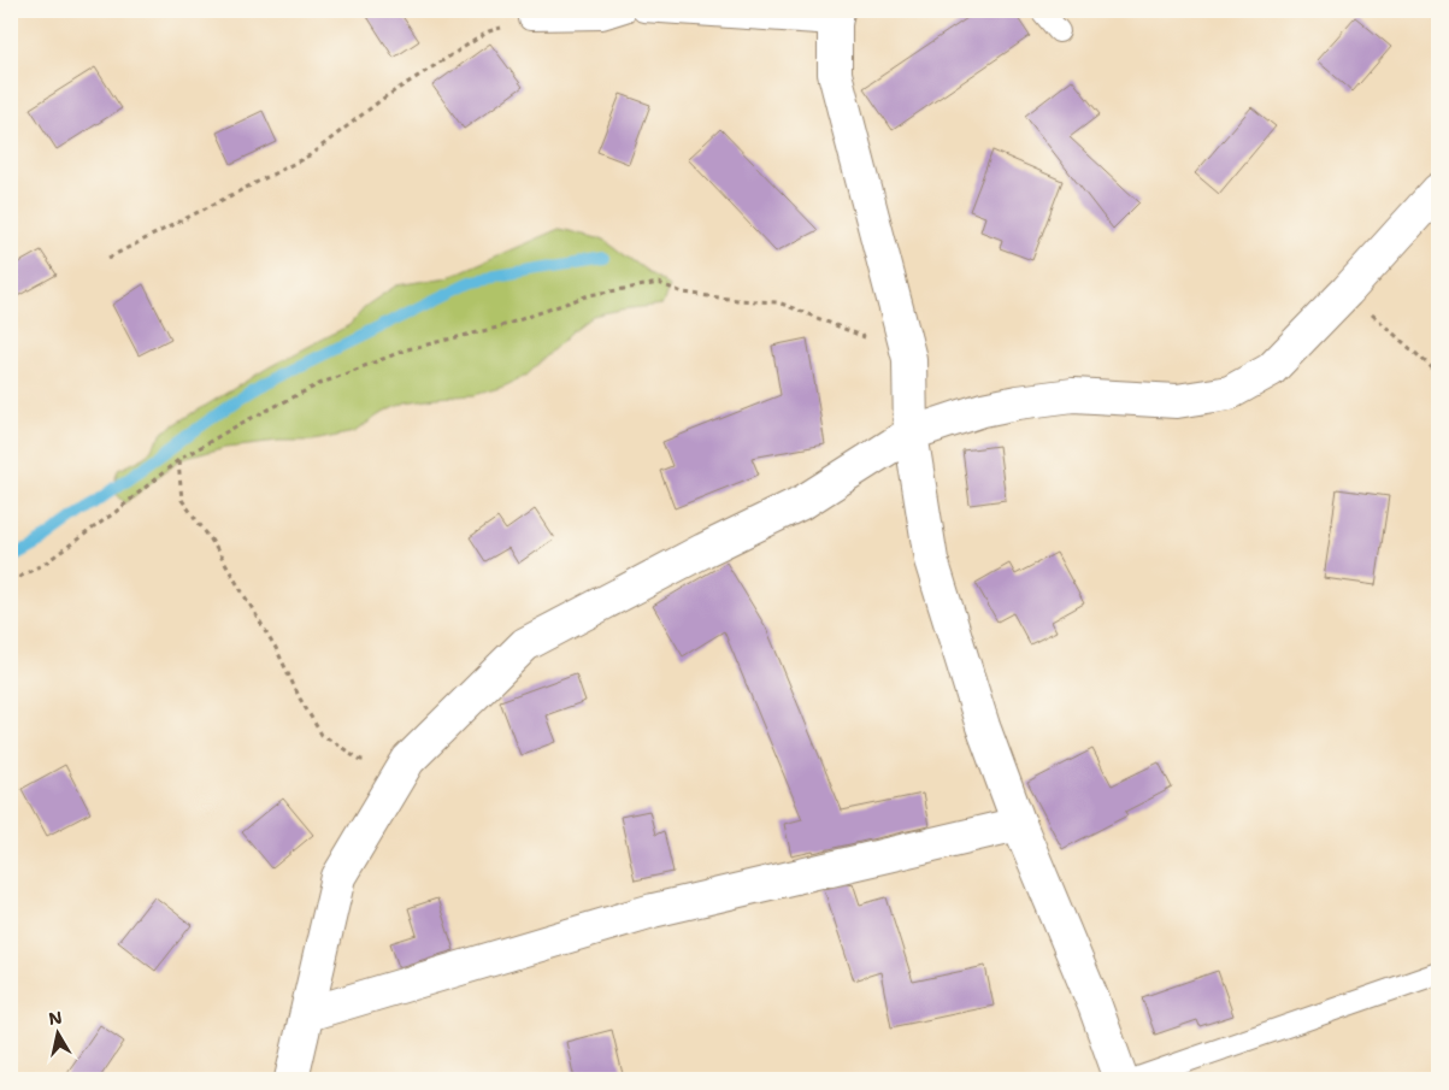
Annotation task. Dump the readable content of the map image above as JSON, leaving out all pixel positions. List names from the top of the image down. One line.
{"north":"top"}
